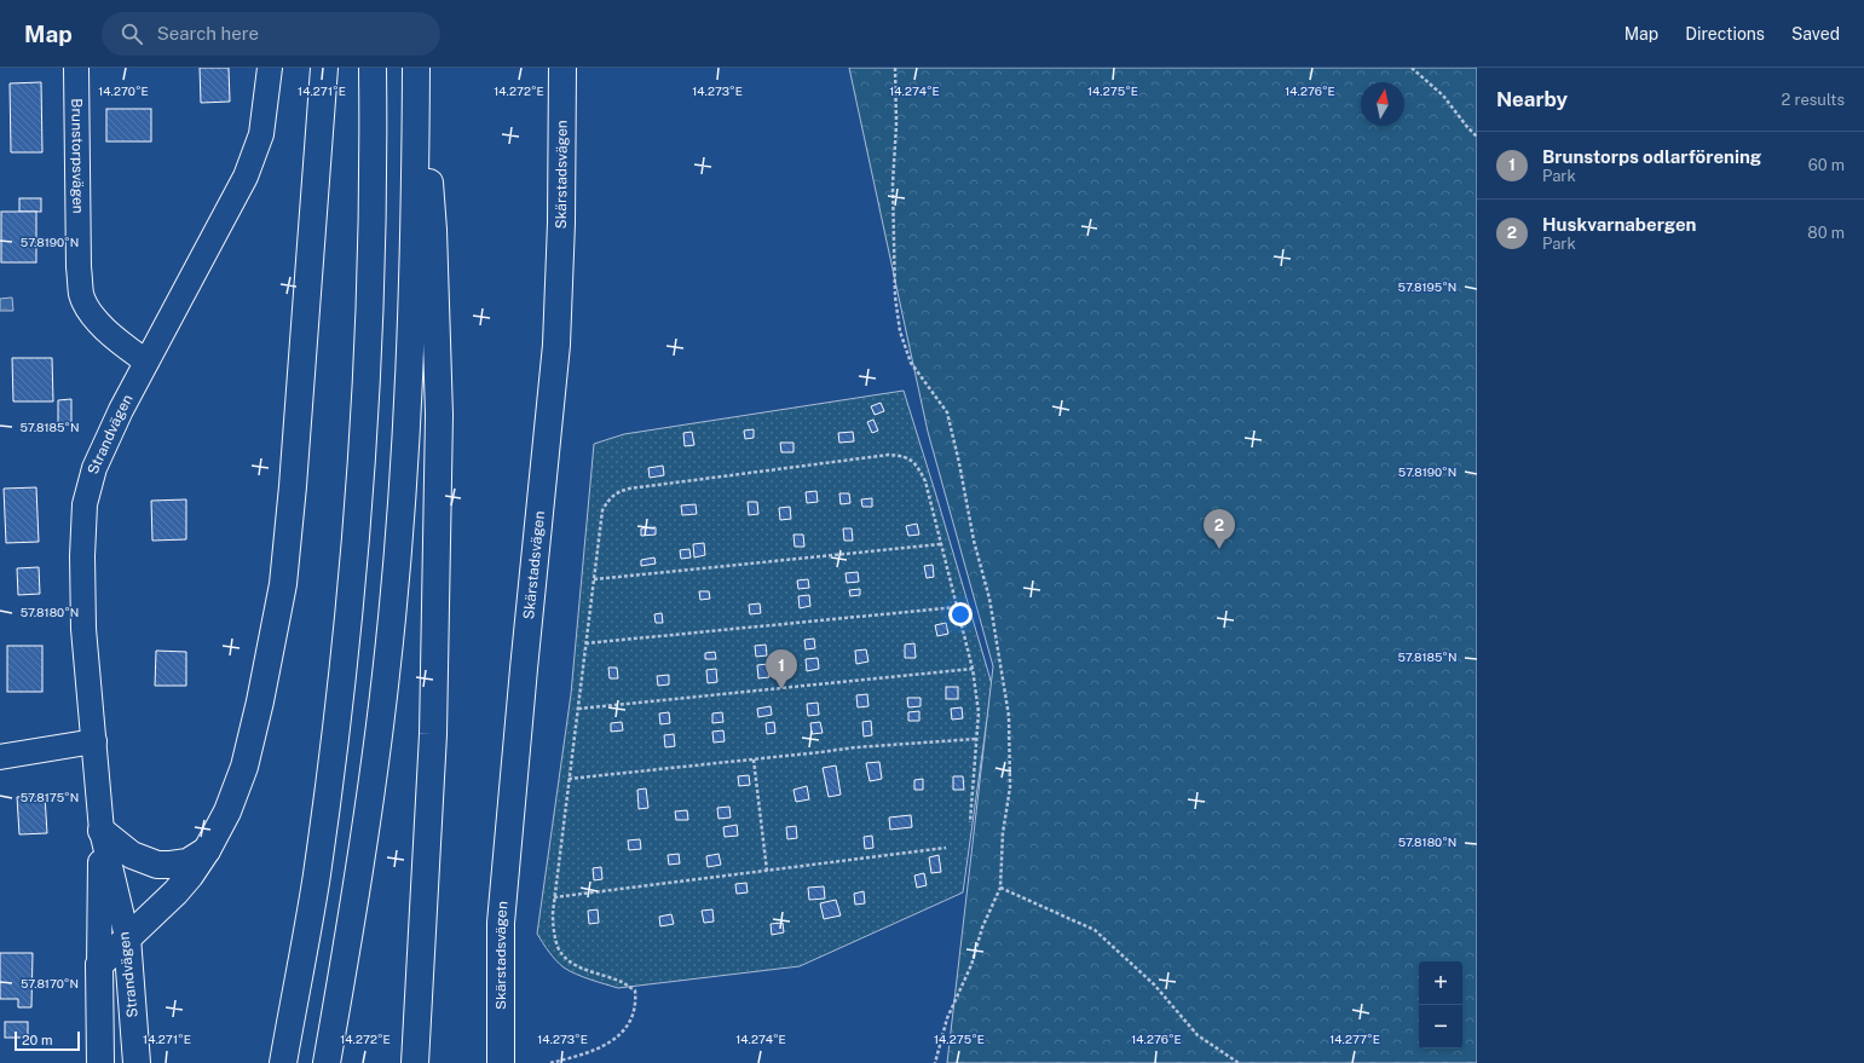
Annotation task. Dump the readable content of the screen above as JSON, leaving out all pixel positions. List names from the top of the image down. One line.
{"streets":{"main road":["Skärstadsvägen","Strandvägen"],"street":["Brunstorpsvägen"]},"crossings":[["Brunstorpsvägen","Strandvägen"]],"scale_bar":"20 m","north":"top","page":{"header":"Map","search":"Search here","nav":["Map","Directions","Saved"],"heading":["Nearby","2 results"],"list":[{"mark":"1","name":"Brunstorps odlarförening","note":"Park","value":"60 m"},{"mark":"2","name":"Huskvarnabergen","note":"Park","value":"80 m"}],"pins":["2","1"],"map_buttons":["+","−"],"scale":"20 m"},"coordinates":["14.271°E","14.273°E","14.275°E","14.276°E","14.270°E","14.272°E","14.274°E","57.8190°N","57.8195°N","57.8185°N","57.8180°N","57.8175°N","57.8170°N","14.277°E"]}
